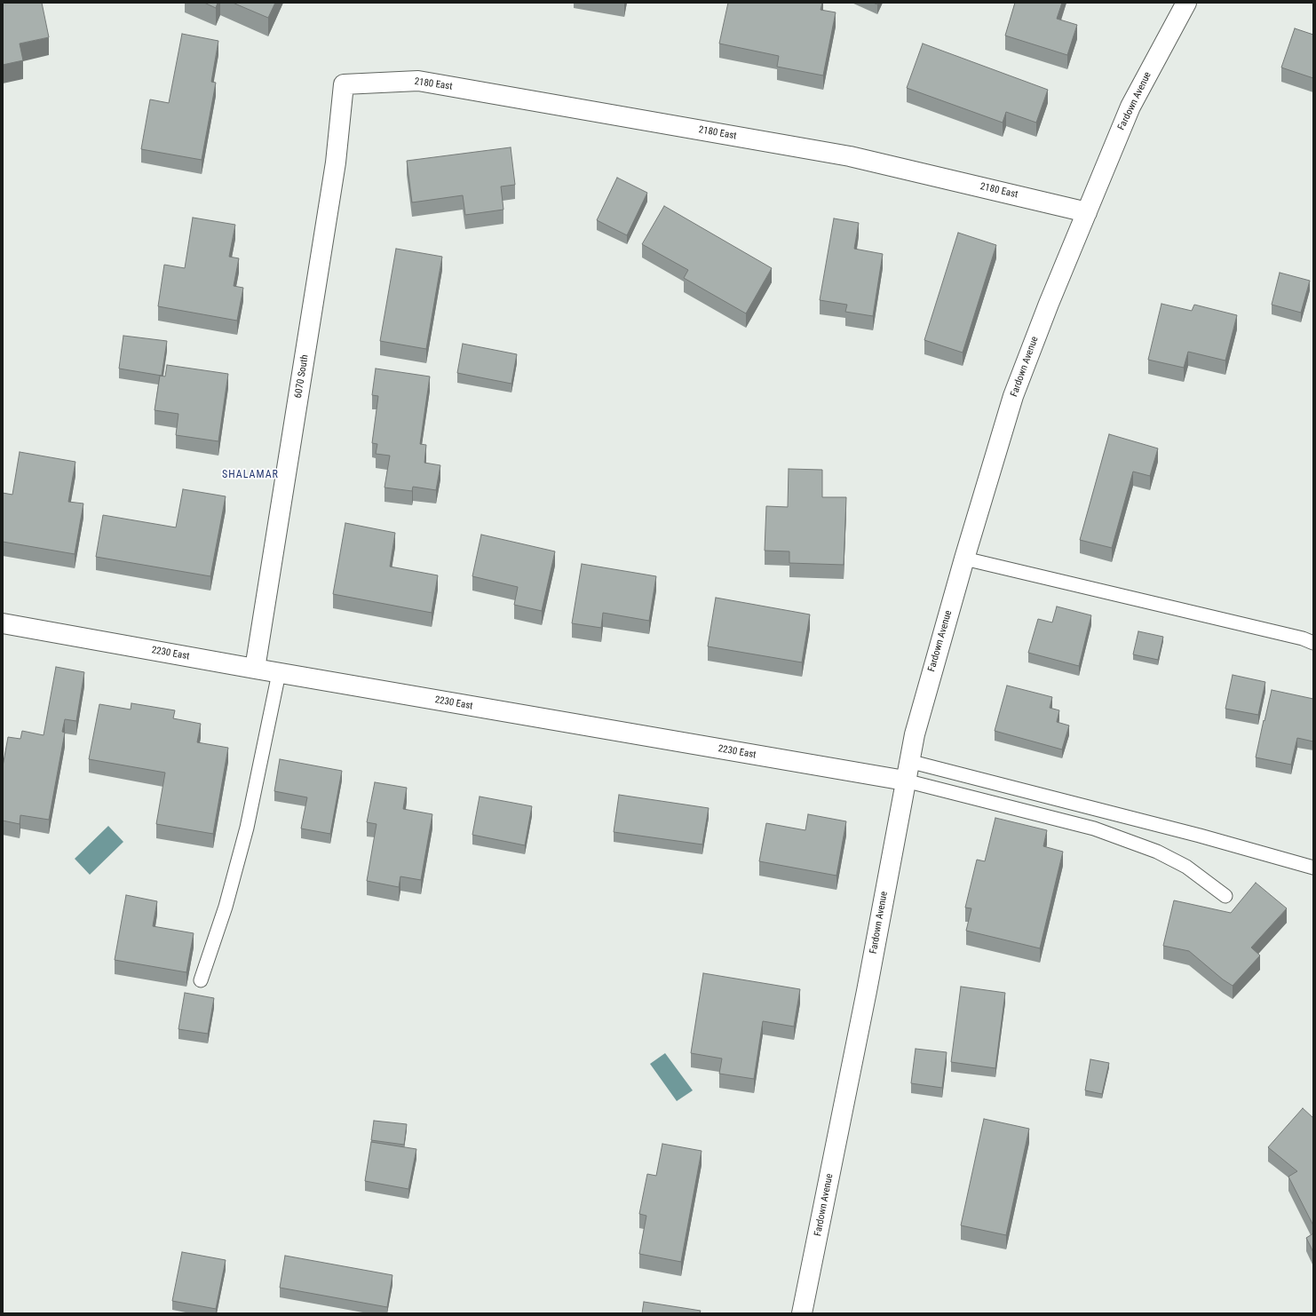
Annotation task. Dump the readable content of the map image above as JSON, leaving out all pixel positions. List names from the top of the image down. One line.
{"streets":{"street":["2180 East","Fardown Avenue","6070 South","2230 East"]},"crossings":[["2180 East","Fardown Avenue"],["2180 East","6070 South"],["Fardown Avenue","2230 East"],["6070 South","2230 East"]],"districts":["SHALAMAR"]}
